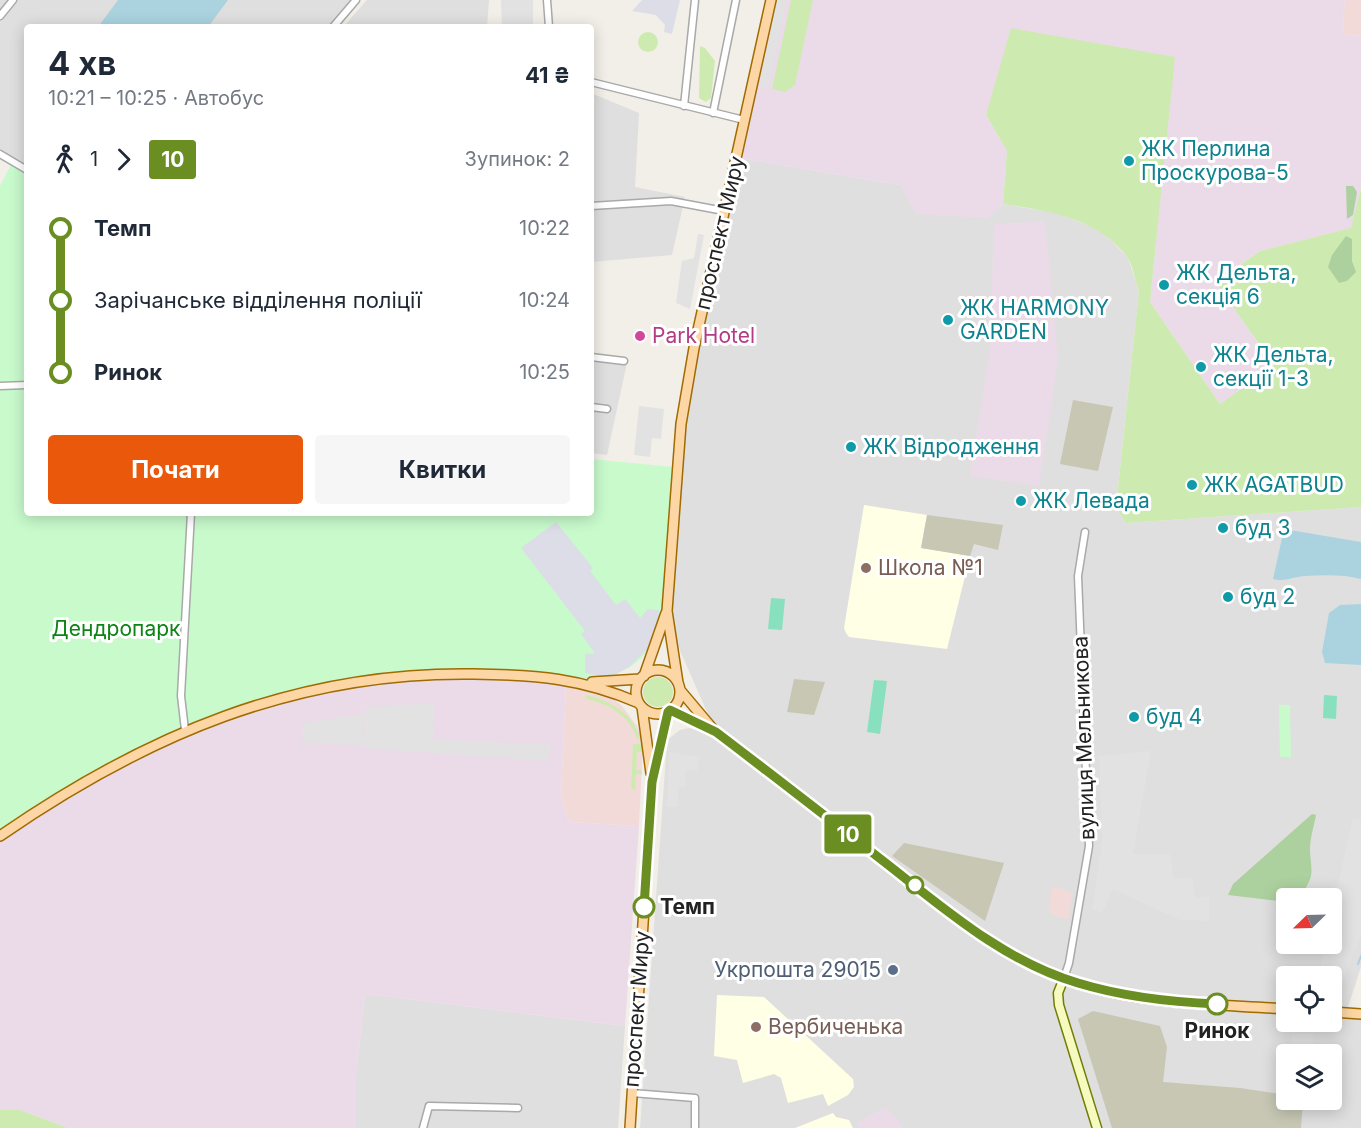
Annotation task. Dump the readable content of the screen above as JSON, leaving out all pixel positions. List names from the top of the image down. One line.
{"streets":{"main road":["проспект Миру"],"street":["вулиця Мельникова"]},"parks":["Дендропарк"],"places":["ЖК Перлина Проскурова-5","ЖК Дельта, секція 6","ЖК HARMONY GARDEN","Park Hotel","ЖК Дельта, секції 1-3","ЖК Відродження","ЖК AGATBUD","ЖК Левада","буд 3","Школа №1","буд 2","буд 4","Темп","Укрпошта 29015","Ринок","Вербиченька"],"lines":["bus line 10"],"north":"bottom left","page":{"on_map":"10","heading":["4 хв","10:21 – 10:25 · Автобус","41 ₴"],"legs":["1","10","Зупинок: 2"],"list":[{"name":"Темп","value":"10:22"},{"name":"Зарічанське відділення поліції","value":"10:24"},{"name":"Ринок","value":"10:25"}],"buttons":["Почати","Квитки"]}}
